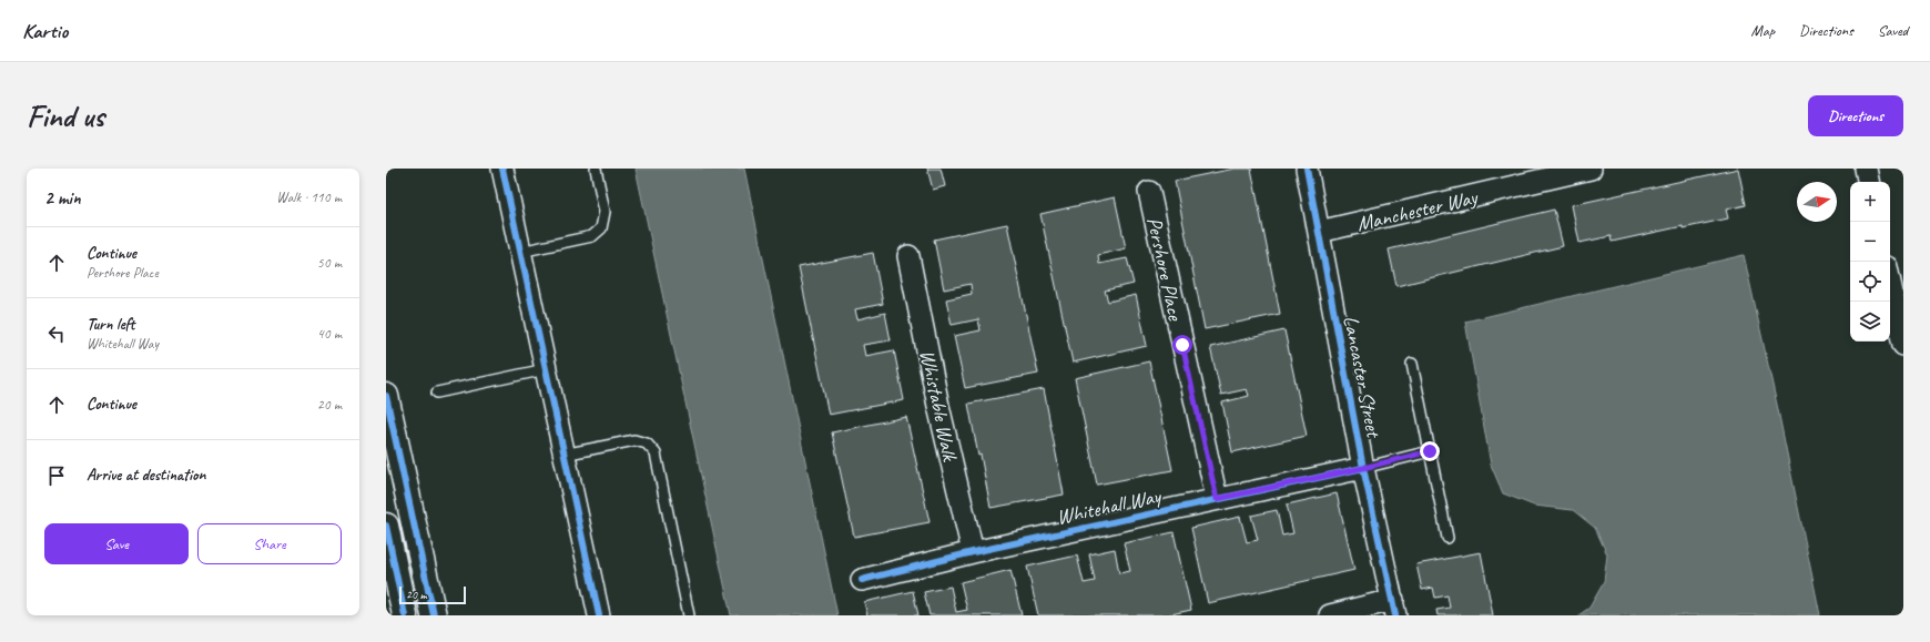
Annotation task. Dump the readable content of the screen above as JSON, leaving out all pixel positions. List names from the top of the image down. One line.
{"streets":{"street":["Manchester Way","Pershore Place","Lancaster Street","Whistable Walk","Whitehall Way"]},"crossings":[["Manchester Way","Lancaster Street"],["Pershore Place","Whitehall Way"],["Lancaster Street","Whitehall Way"],["Whistable Walk","Whitehall Way"]],"scale_bar":"20 m","north":"right","page":{"header":"Kartio","nav":["Map","Directions","Saved"],"buttons":["Directions",["Save","Share"]],"title":"Find us","heading":["2 min","Walk · 110 m"],"map_buttons":["+","−"],"list":[["Continue","Pershore Place","50 m"],["Turn left","Whitehall Way","40 m"],["Continue","20 m"],"Arrive at destination"],"scale":"20 m"}}
